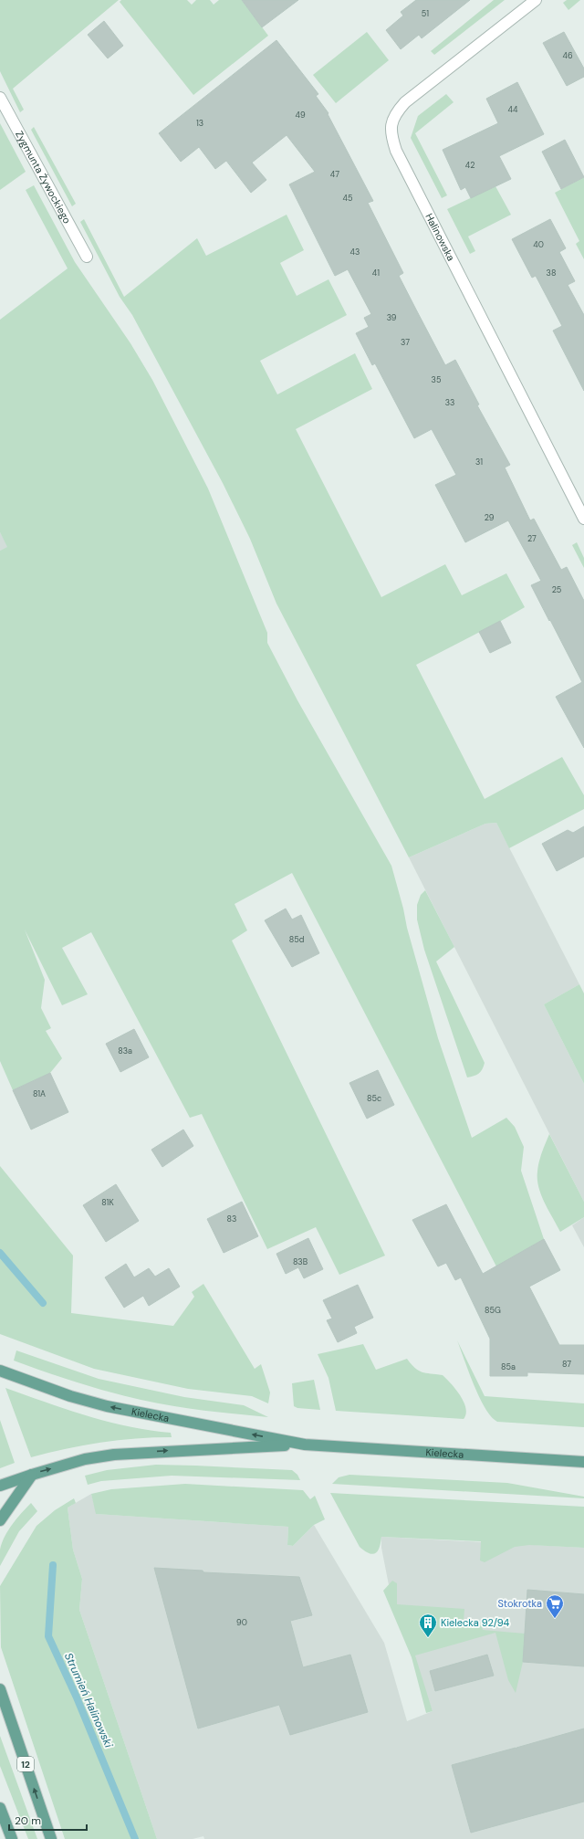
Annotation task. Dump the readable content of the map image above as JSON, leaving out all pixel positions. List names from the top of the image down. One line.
{"streets":{"main road":["Kielecka","12"],"street":["Zygmunta Żywockiego","Halinowska"]},"water":["Strumień Halinowski"],"places":{"supermarket":["Stokrotka"],"building":["Kielecka 92/94"]},"house_numbers":["51","46","44","49","13","42","47","45","40","43","41","38","39","37","35","33","31","29","27","25","85d","83a","81A","85c","81K","83","83B","85G","87","85a","90"],"scale_bar":"20 m"}
